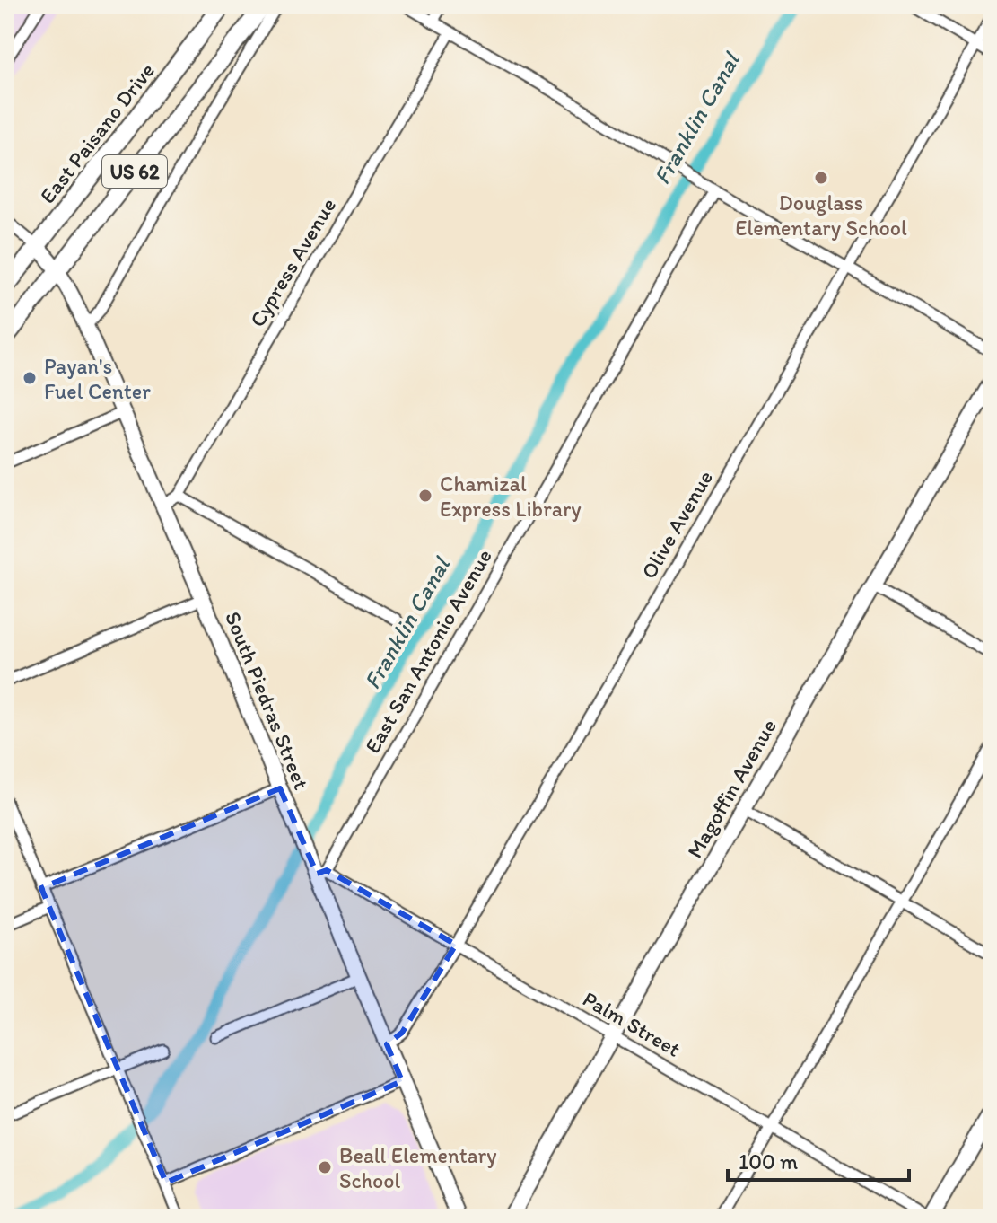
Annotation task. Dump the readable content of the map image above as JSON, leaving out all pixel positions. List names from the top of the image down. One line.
{"streets":{"main road":["East Paisano Drive","US 62"],"street":["Cypress Avenue","Olive Avenue","East San Antonio Avenue","South Piedras Street","Magoffin Avenue","Palm Street"]},"crossings":[["East Paisano Drive","South Piedras Street"],["US 62","South Piedras Street"],["Cypress Avenue","South Piedras Street"],["Olive Avenue","South Piedras Street"],["Olive Avenue","Palm Street"],["East San Antonio Avenue","South Piedras Street"],["East San Antonio Avenue","Palm Street"],["South Piedras Street","Palm Street"],["Magoffin Avenue","Palm Street"]],"water":["Franklin Canal"],"places":["Douglass Elementary School","Payan's Fuel Center","Chamizal Express Library","Beall Elementary School"],"scale_bar":"100 m"}
